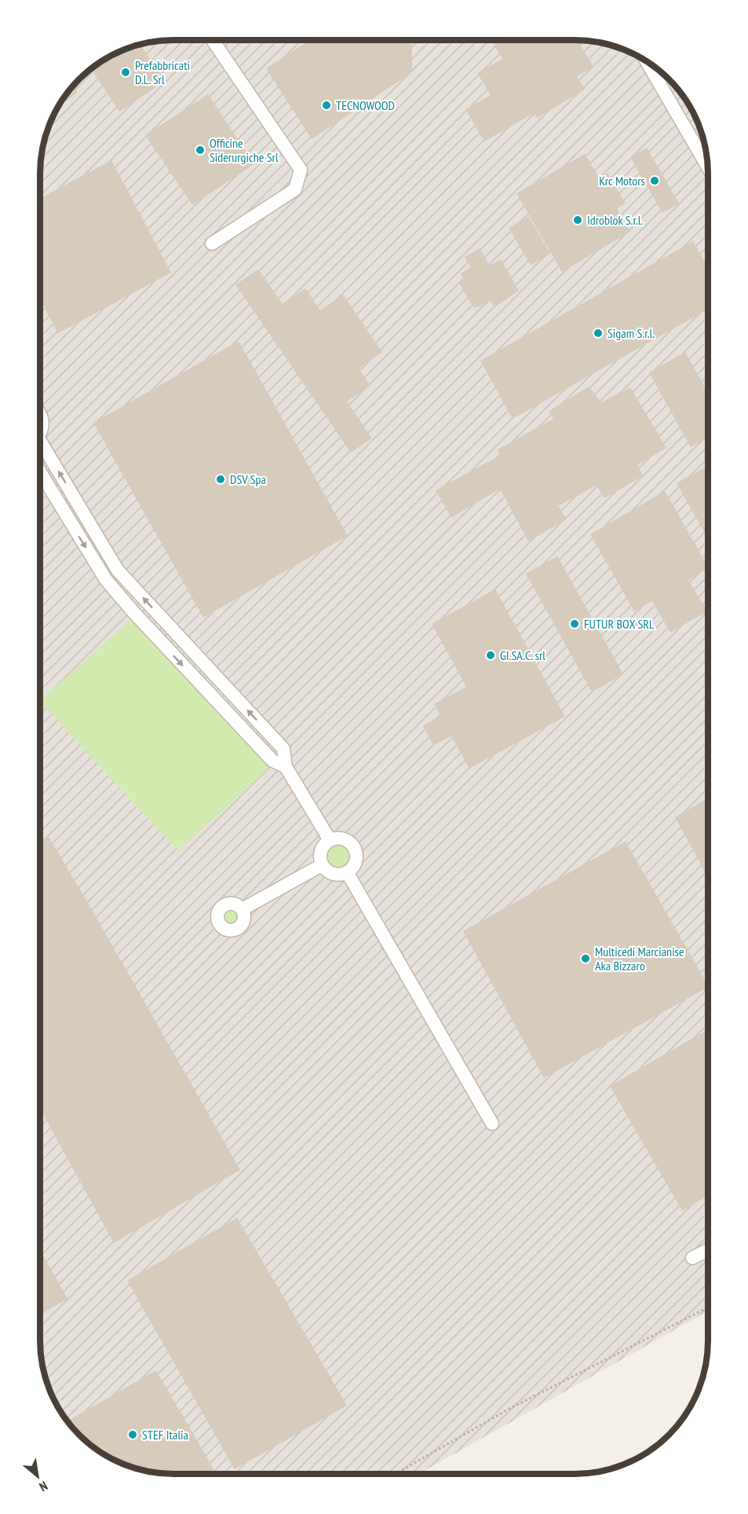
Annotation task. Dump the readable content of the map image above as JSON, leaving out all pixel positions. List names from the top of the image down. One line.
{"places":["Prefabbricati D.L. Srl","TECNOWOOD","Officine Siderurgiche Srl","Krc Motors","Idroblok S.r.l.","Sigam S.r.l.","DSV Spa","FUTUR BOX SRL","GI.SA.C. srl","Multicedi Marcianise Aka Bizzaro","STEF Italia"],"north":"bottom right"}
